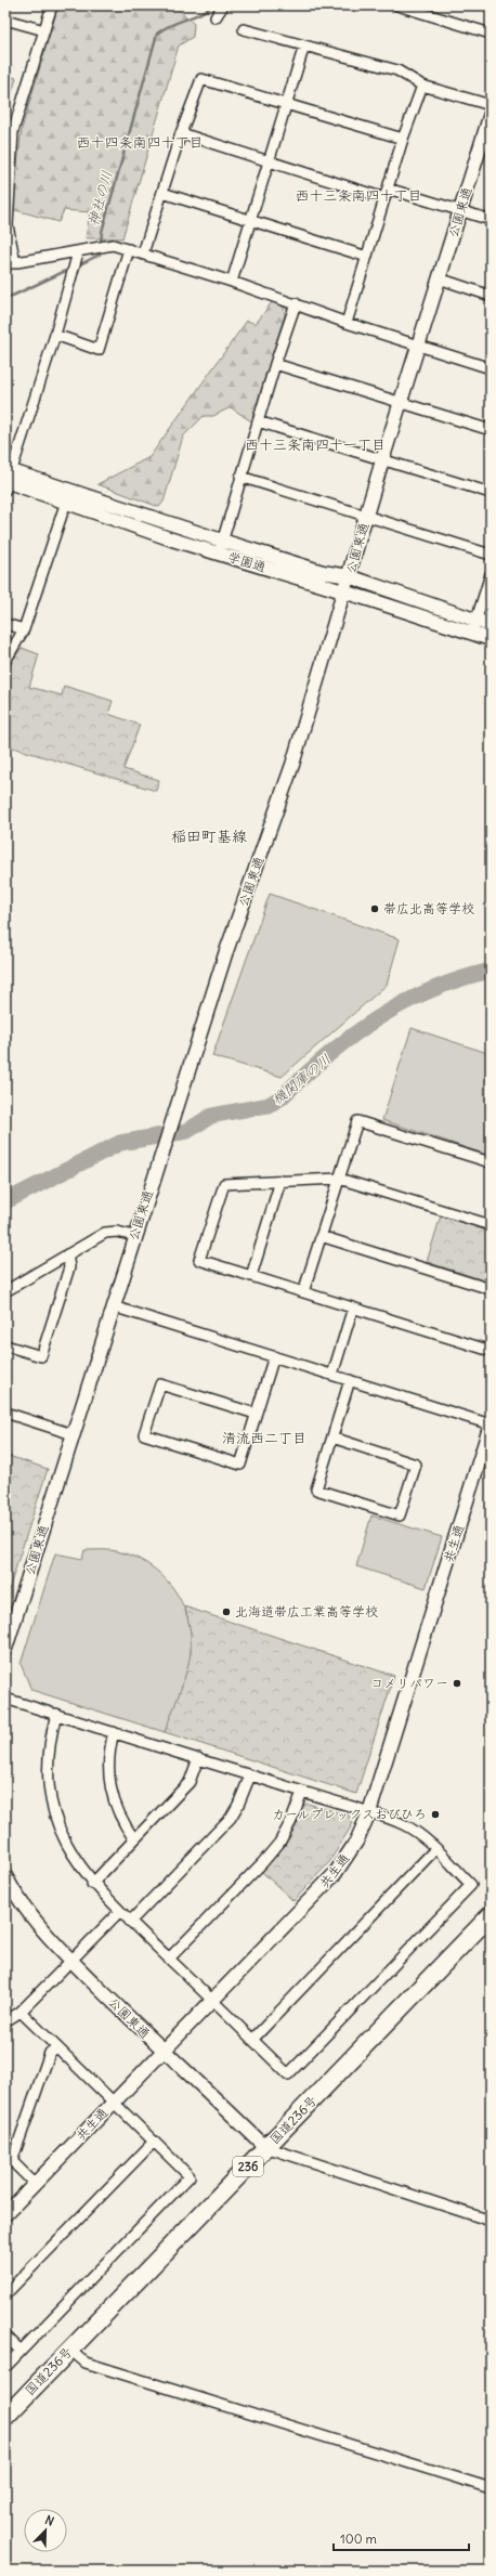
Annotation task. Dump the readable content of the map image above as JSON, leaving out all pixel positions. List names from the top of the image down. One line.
{"streets":{"highway":["国道236号","236"],"street":["公園東通","学園通","共生通"]},"crossings":[["公園東通","学園通"],["公園東通","共生通"],["公園東通","国道236号"]],"districts":["西十四条南四十丁目","西十三条南四十丁目","西十三条南四十一丁目","稲田町基線","清流西二丁目"],"water":["神社の川","機関庫の川"],"places":["帯広北高等学校","北海道帯広工業高等学校","コメリパワー","カールプレックスおびひろ"],"scale_bar":"100 m","north":"top right"}
